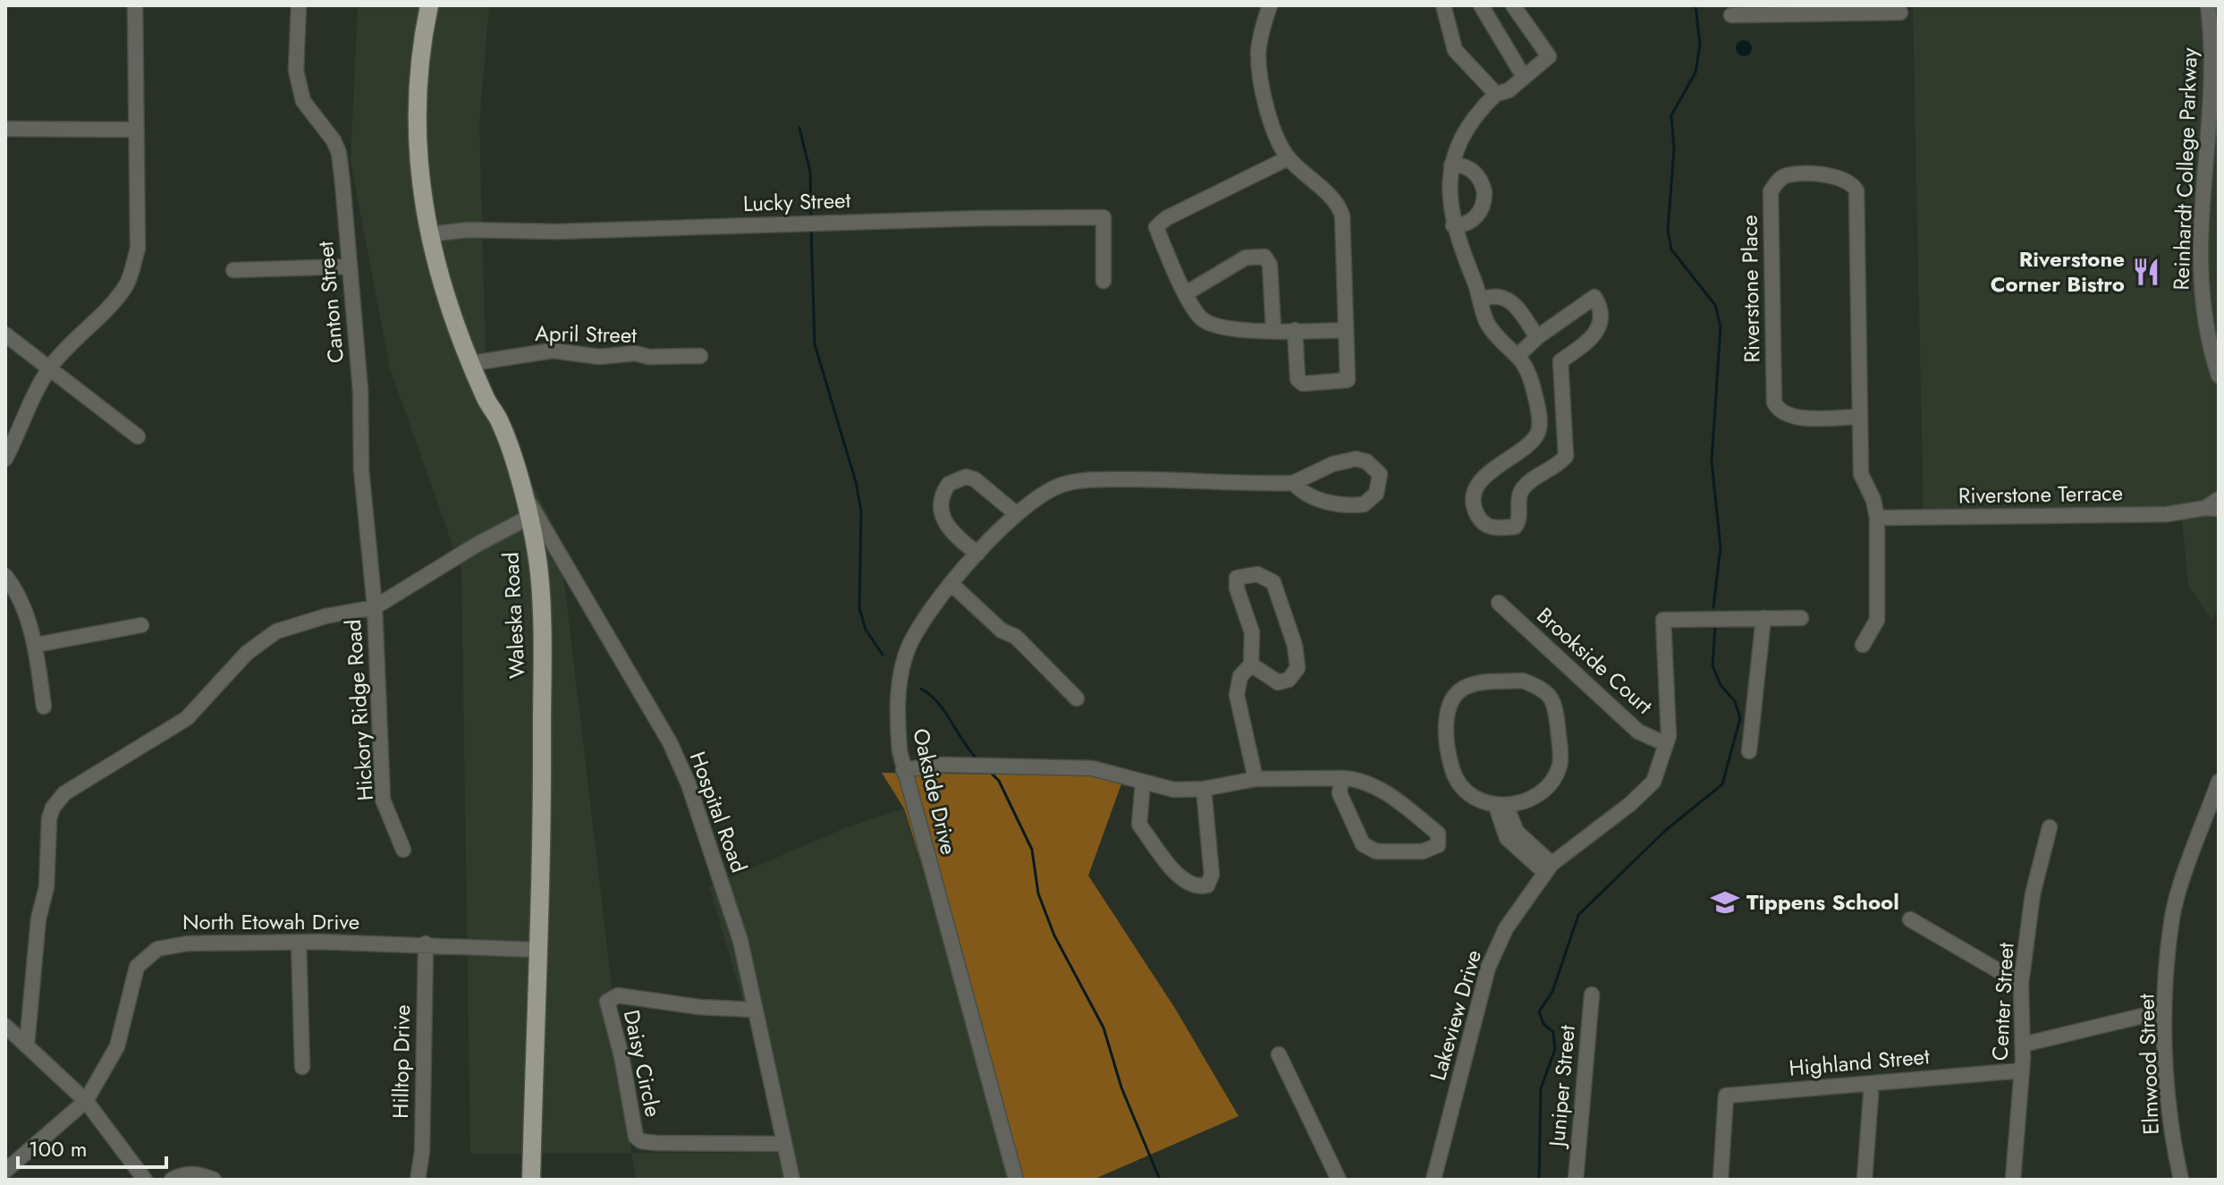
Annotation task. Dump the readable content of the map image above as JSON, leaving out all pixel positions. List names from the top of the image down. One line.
{"streets":{"main road":["Waleska Road"],"street":["Reinhardt College Parkway","Lucky Street","Riverstone Place","Canton Street","April Street","Riverstone Terrace","Brookside Court","Hickory Ridge Road","Oakside Drive","Hospital Road","North Etowah Drive","Center Street","Lakeview Drive","Hilltop Drive","Highland Street","Daisy Circle","Elmwood Street","Juniper Street"]},"crossings":[["Lucky Street","Waleska Road"],["Riverstone Place","Riverstone Terrace"],["Canton Street","Hickory Ridge Road"],["April Street","Waleska Road"],["Waleska Road","Hospital Road"],["Waleska Road","North Etowah Drive"],["Brookside Court","Lakeview Drive"],["Hospital Road","Daisy Circle"],["North Etowah Drive","Hilltop Drive"],["Center Street","Highland Street"]],"places":{"restaurant":["Riverstone Corner Bistro"],"school or university":["Tippens School"]},"scale_bar":"100 m"}
